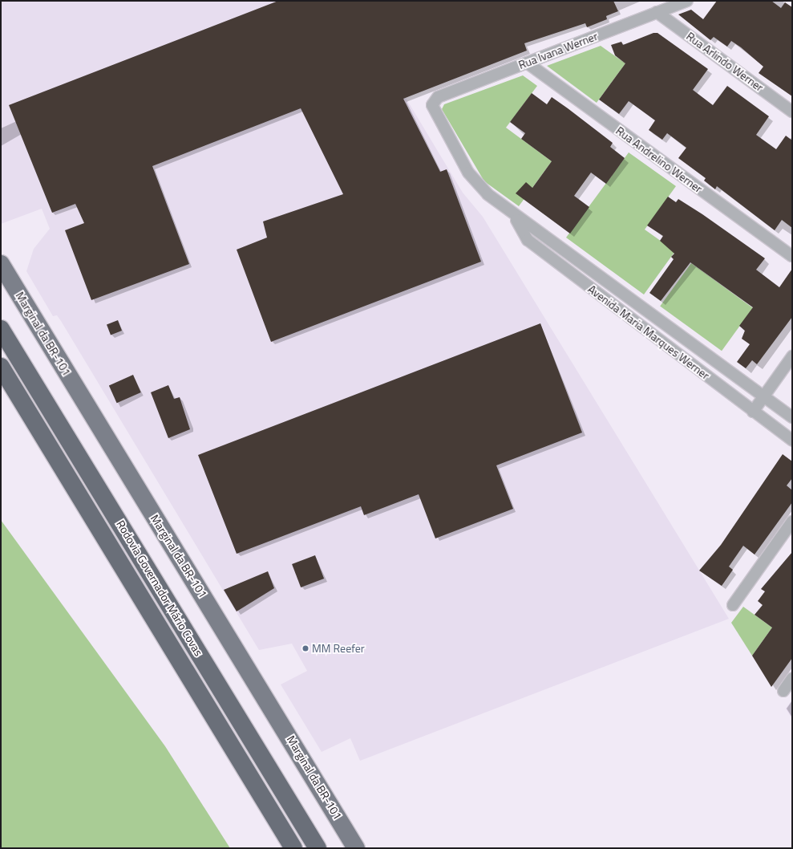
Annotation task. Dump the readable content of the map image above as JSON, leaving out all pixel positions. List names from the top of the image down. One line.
{"streets":{"highway":["Rodovia Governador Mário Covas"],"main road":["Marginal da BR-101"],"street":["Rua Ivana Werner","Rua Arlindo Werner","Rua Andrelino Werner","Avenida Maria Marques Werner"]},"crossings":[["Rua Ivana Werner","Rua Arlindo Werner"],["Rua Ivana Werner","Rua Andrelino Werner"],["Rua Ivana Werner","Avenida Maria Marques Werner"]],"places":["MM Reefer"]}
